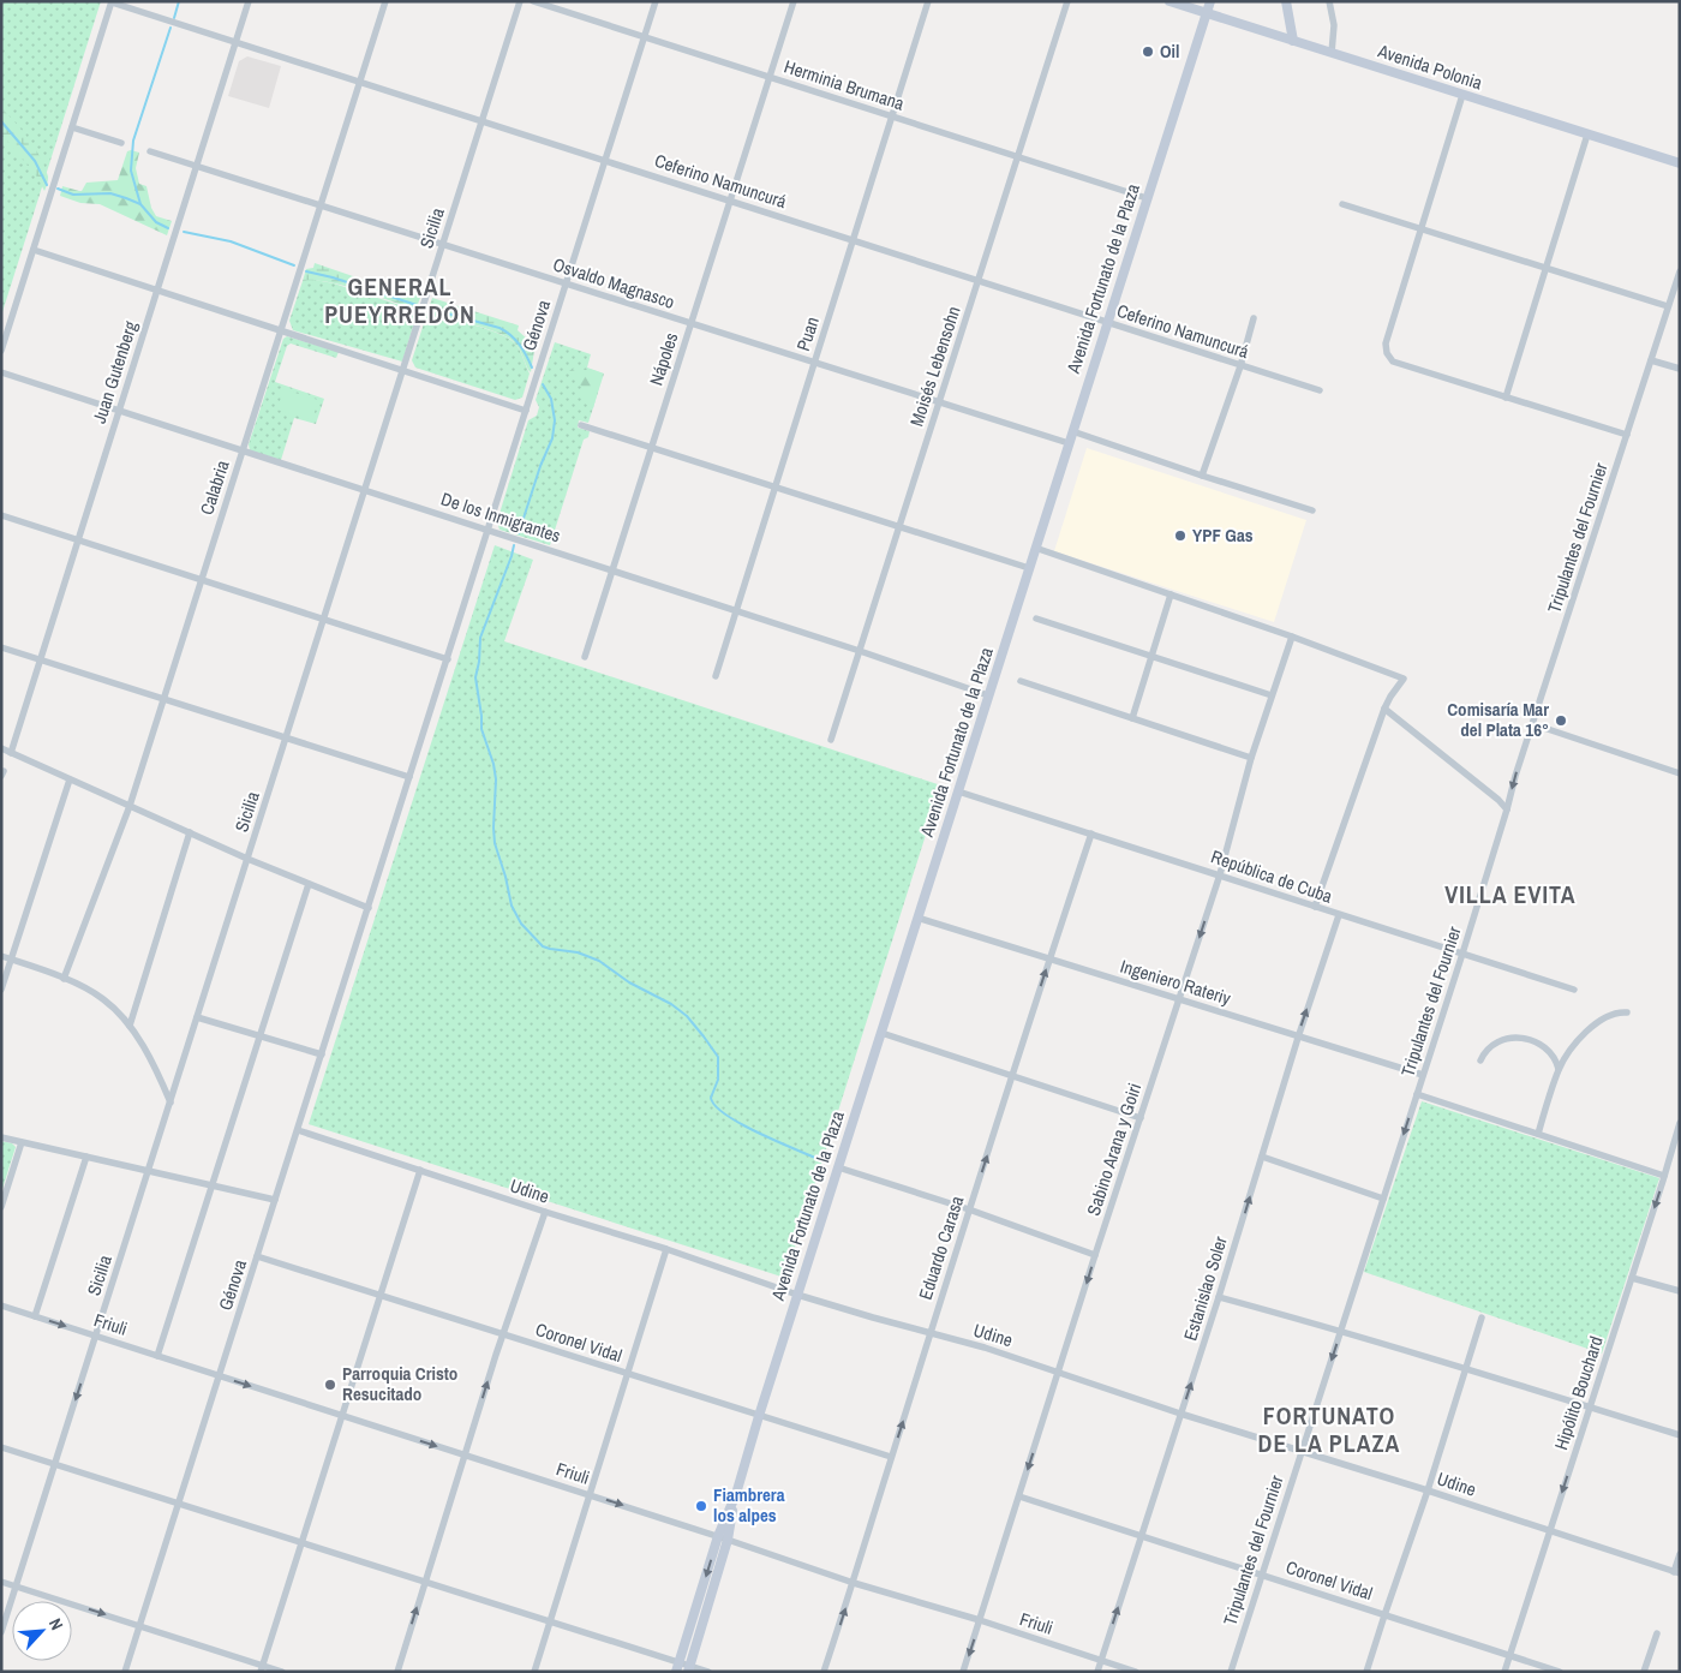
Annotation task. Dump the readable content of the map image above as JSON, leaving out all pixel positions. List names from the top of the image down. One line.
{"streets":{"main road":["Avenida Polonia","Avenida Fortunato de la Plaza"],"street":["Herminia Brumana","Ceferino Namuncurá","Sicilia","Osvaldo Magnasco","Génova","Puan","Nápoles","Moisés Lebensohn","Juan Gutenberg","Calabria","De los Inmigrantes","Tripulantes del Fournier","República de Cuba","Ingeniero Rateriy","Sabino Arana y Goiri","Udine","Eduardo Carasa","Estanislao Soler","Friuli","Coronel Vidal","Hipólito Bouchard"]},"crossings":[["Avenida Polonia","Avenida Fortunato de la Plaza"],["Herminia Brumana","Avenida Fortunato de la Plaza"],["Herminia Brumana","Génova"],["Herminia Brumana","Puan"],["Herminia Brumana","Nápoles"],["Herminia Brumana","Moisés Lebensohn"],["Ceferino Namuncurá","Sicilia"],["Ceferino Namuncurá","Avenida Fortunato de la Plaza"],["Ceferino Namuncurá","Génova"],["Ceferino Namuncurá","Puan"],["Ceferino Namuncurá","Nápoles"],["Ceferino Namuncurá","Moisés Lebensohn"],["Ceferino Namuncurá","Juan Gutenberg"],["Ceferino Namuncurá","Calabria"],["Sicilia","Osvaldo Magnasco"],["Sicilia","De los Inmigrantes"],["Sicilia","Friuli"],["Avenida Fortunato de la Plaza","Osvaldo Magnasco"],["Avenida Fortunato de la Plaza","De los Inmigrantes"],["Avenida Fortunato de la Plaza","República de Cuba"],["Avenida Fortunato de la Plaza","Ingeniero Rateriy"],["Avenida Fortunato de la Plaza","Udine"],["Avenida Fortunato de la Plaza","Friuli"],["Avenida Fortunato de la Plaza","Coronel Vidal"],["Osvaldo Magnasco","Génova"],["Osvaldo Magnasco","Puan"],["Osvaldo Magnasco","Nápoles"],["Osvaldo Magnasco","Moisés Lebensohn"],["Osvaldo Magnasco","Juan Gutenberg"],["Osvaldo Magnasco","Calabria"],["Génova","De los Inmigrantes"],["Génova","Udine"],["Génova","Friuli"],["Génova","Coronel Vidal"],["Puan","De los Inmigrantes"],["Nápoles","De los Inmigrantes"],["Moisés Lebensohn","De los Inmigrantes"],["Juan Gutenberg","De los Inmigrantes"],["Calabria","De los Inmigrantes"],["Tripulantes del Fournier","República de Cuba"],["Tripulantes del Fournier","Ingeniero Rateriy"],["Tripulantes del Fournier","Udine"],["Tripulantes del Fournier","Coronel Vidal"],["República de Cuba","Sabino Arana y Goiri"],["República de Cuba","Eduardo Carasa"],["República de Cuba","Estanislao Soler"],["Ingeniero Rateriy","Sabino Arana y Goiri"],["Ingeniero Rateriy","Eduardo Carasa"],["Ingeniero Rateriy","Estanislao Soler"],["Sabino Arana y Goiri","Udine"],["Sabino Arana y Goiri","Friuli"],["Sabino Arana y Goiri","Coronel Vidal"],["Udine","Eduardo Carasa"],["Udine","Estanislao Soler"],["Udine","Hipólito Bouchard"],["Eduardo Carasa","Friuli"],["Eduardo Carasa","Coronel Vidal"],["Estanislao Soler","Friuli"],["Estanislao Soler","Coronel Vidal"],["Coronel Vidal","Hipólito Bouchard"]],"one_way":["Sabino Arana y Goiri","Eduardo Carasa","Estanislao Soler","Friuli","Hipólito Bouchard"],"districts":["GENERAL PUEYRREDÓN","VILLA EVITA","FORTUNATO DE LA PLAZA"],"places":["Oil","YPF Gas","Comisaría Mar del Plata 16°","Parroquia Cristo Resucitado","Fiambrera los alpes"],"north":"top right"}
